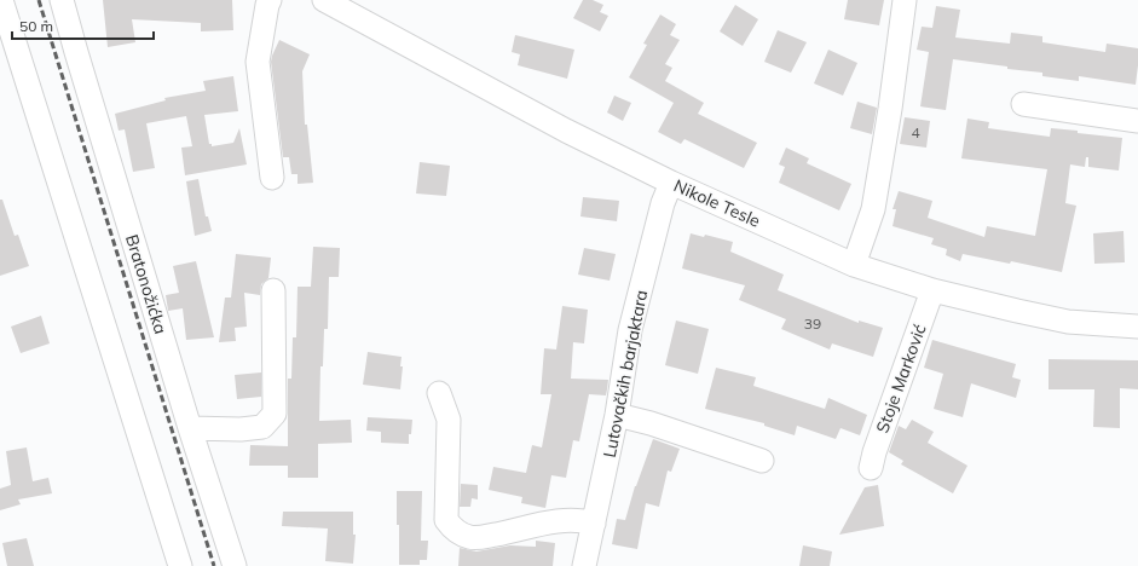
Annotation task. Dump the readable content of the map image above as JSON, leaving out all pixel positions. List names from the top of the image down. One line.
{"streets":{"street":["Nikole Tesle","Bratonožićka","Lutovačkih barjaktara","Stoje Marković"]},"crossings":[["Nikole Tesle","Lutovačkih barjaktara"],["Nikole Tesle","Stoje Marković"]],"house_numbers":["4","39"],"scale_bar":"50 m"}
